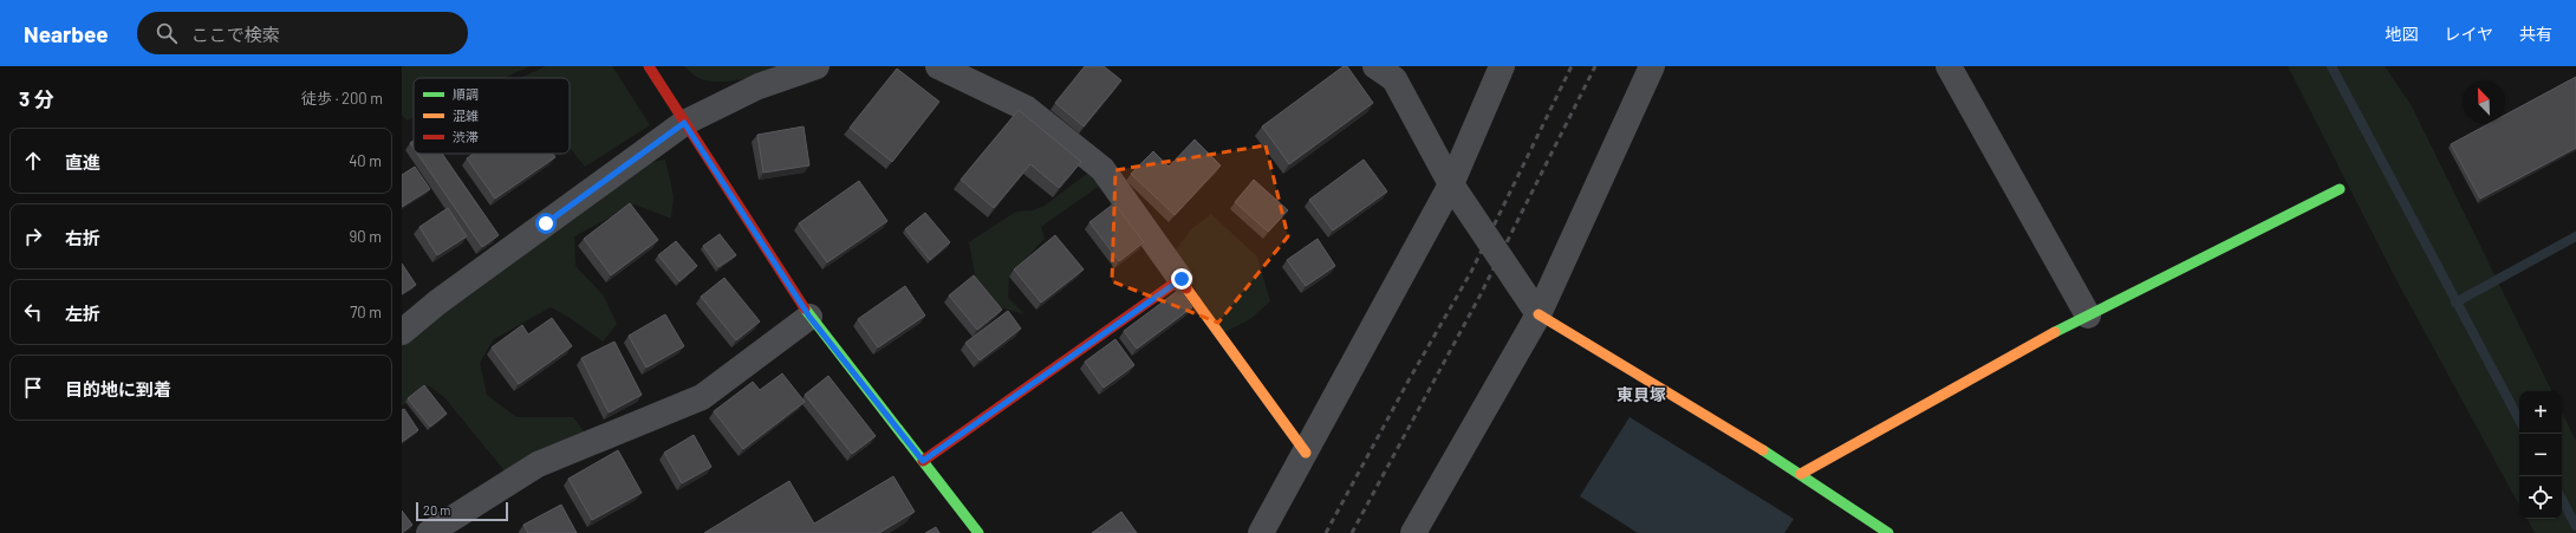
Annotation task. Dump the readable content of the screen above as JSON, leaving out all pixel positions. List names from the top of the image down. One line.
{"districts":["東貝塚"],"legend":["順調","混雑","渋滞"],"scale_bar":"20 m","north":"top left","page":{"header":"Nearbee","search":"ここで検索","nav":["地図","レイヤ","共有"],"heading":["3 分","徒歩 · 200 m"],"list":[["直進","40 m"],["右折","90 m"],["左折","70 m"],"目的地に到着"],"map_buttons":["+","−"],"scale":"20 m"}}
